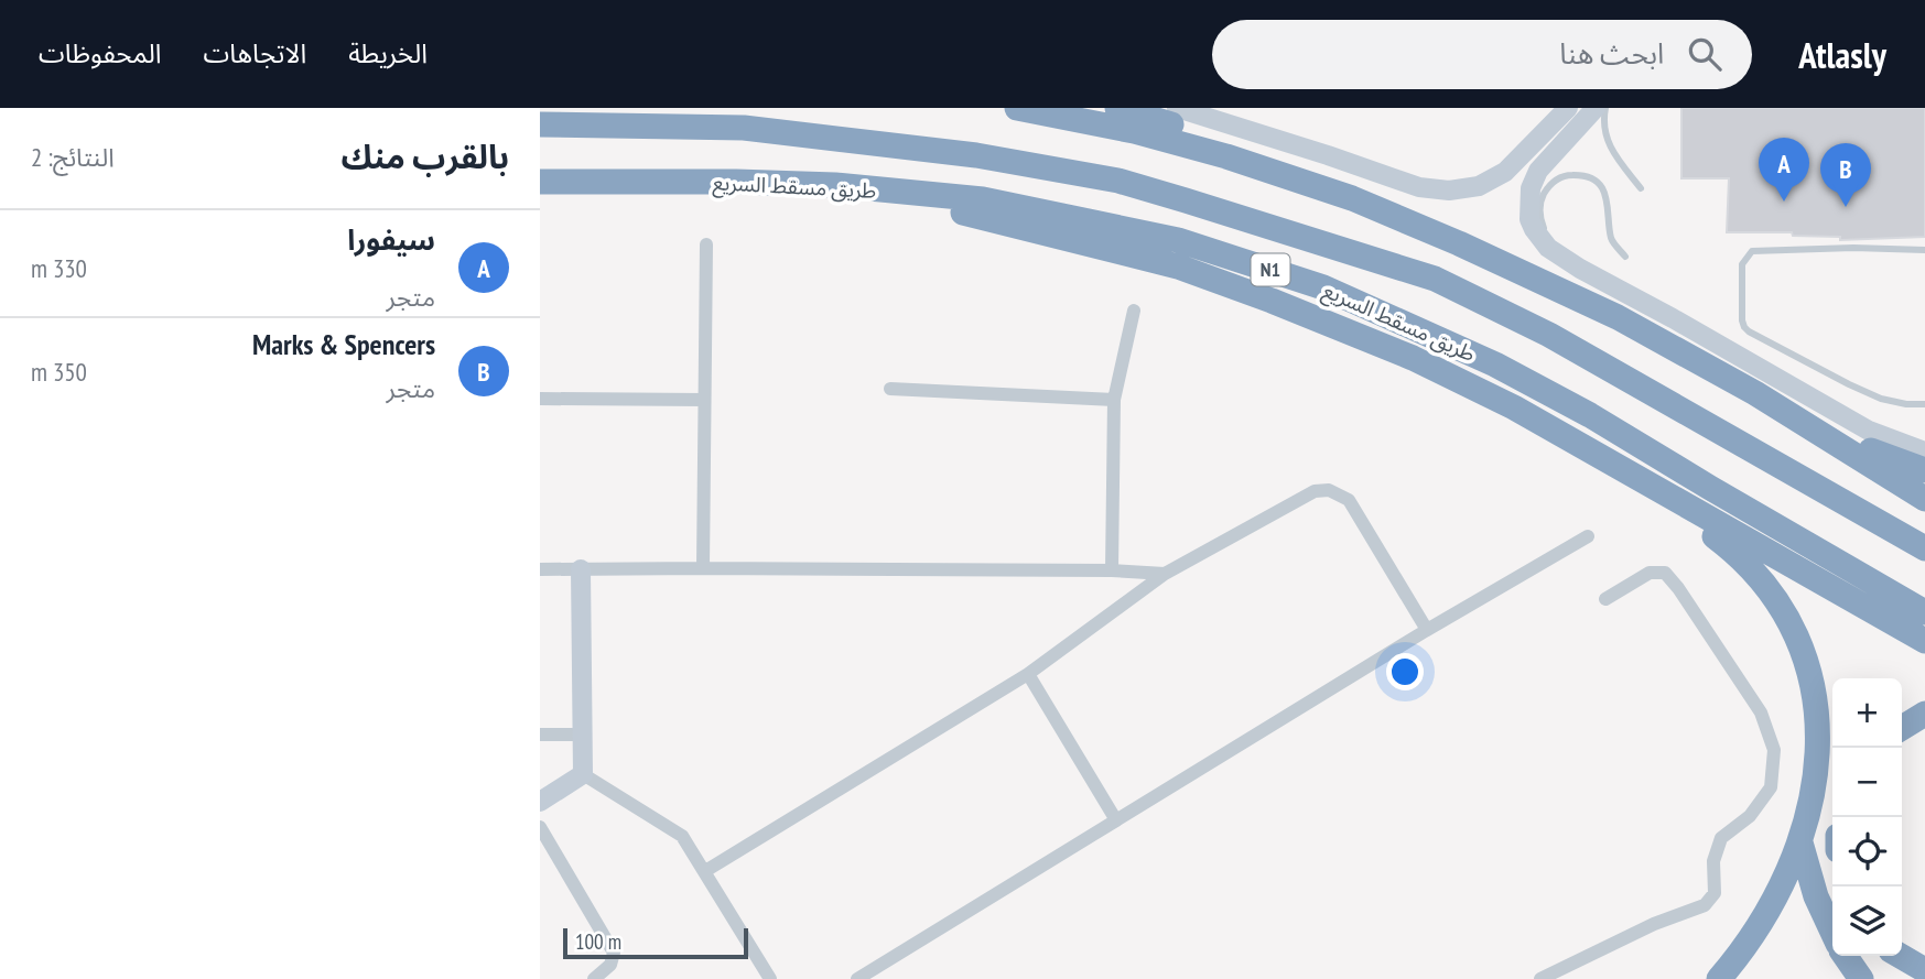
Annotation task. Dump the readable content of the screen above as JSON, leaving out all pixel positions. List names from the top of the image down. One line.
{"streets":{"highway":["طريق مسقط السريع","N1"]},"scale_bar":"100 m","page":{"header":"Atlasly","search":"ابحث هنا","nav":["الخريطة","الاتجاهات","المحفوظات"],"heading":["بالقرب منك","النتائج: 2"],"pins":["A","B"],"list":[{"mark":"A","name":"سيفورا","note":"متجر","value":"330 m"},{"mark":"B","name":"Marks & Spencers","note":"متجر","value":"350 m"}],"map_buttons":["+","−"],"scale":"100 m"}}
